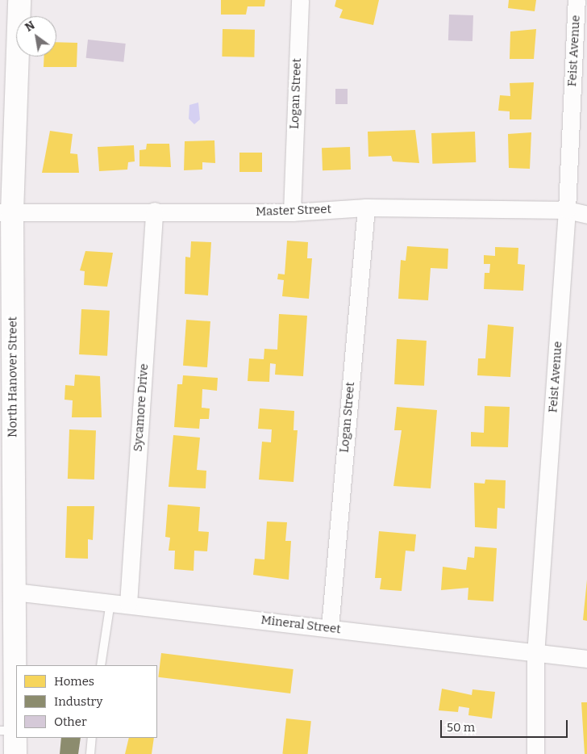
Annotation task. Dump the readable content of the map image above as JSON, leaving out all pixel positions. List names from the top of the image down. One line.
{"streets":{"street":["Feist Avenue","Logan Street","Master Street","North Hanover Street","Sycamore Drive","Mineral Street"]},"crossings":[["Feist Avenue","Master Street"],["Feist Avenue","Mineral Street"],["Logan Street","Master Street"],["Logan Street","Mineral Street"],["Master Street","North Hanover Street"],["Master Street","Sycamore Drive"],["North Hanover Street","Mineral Street"],["Sycamore Drive","Mineral Street"]],"legend":["Homes","Industry","Other"],"scale_bar":"50 m","north":"top left"}
